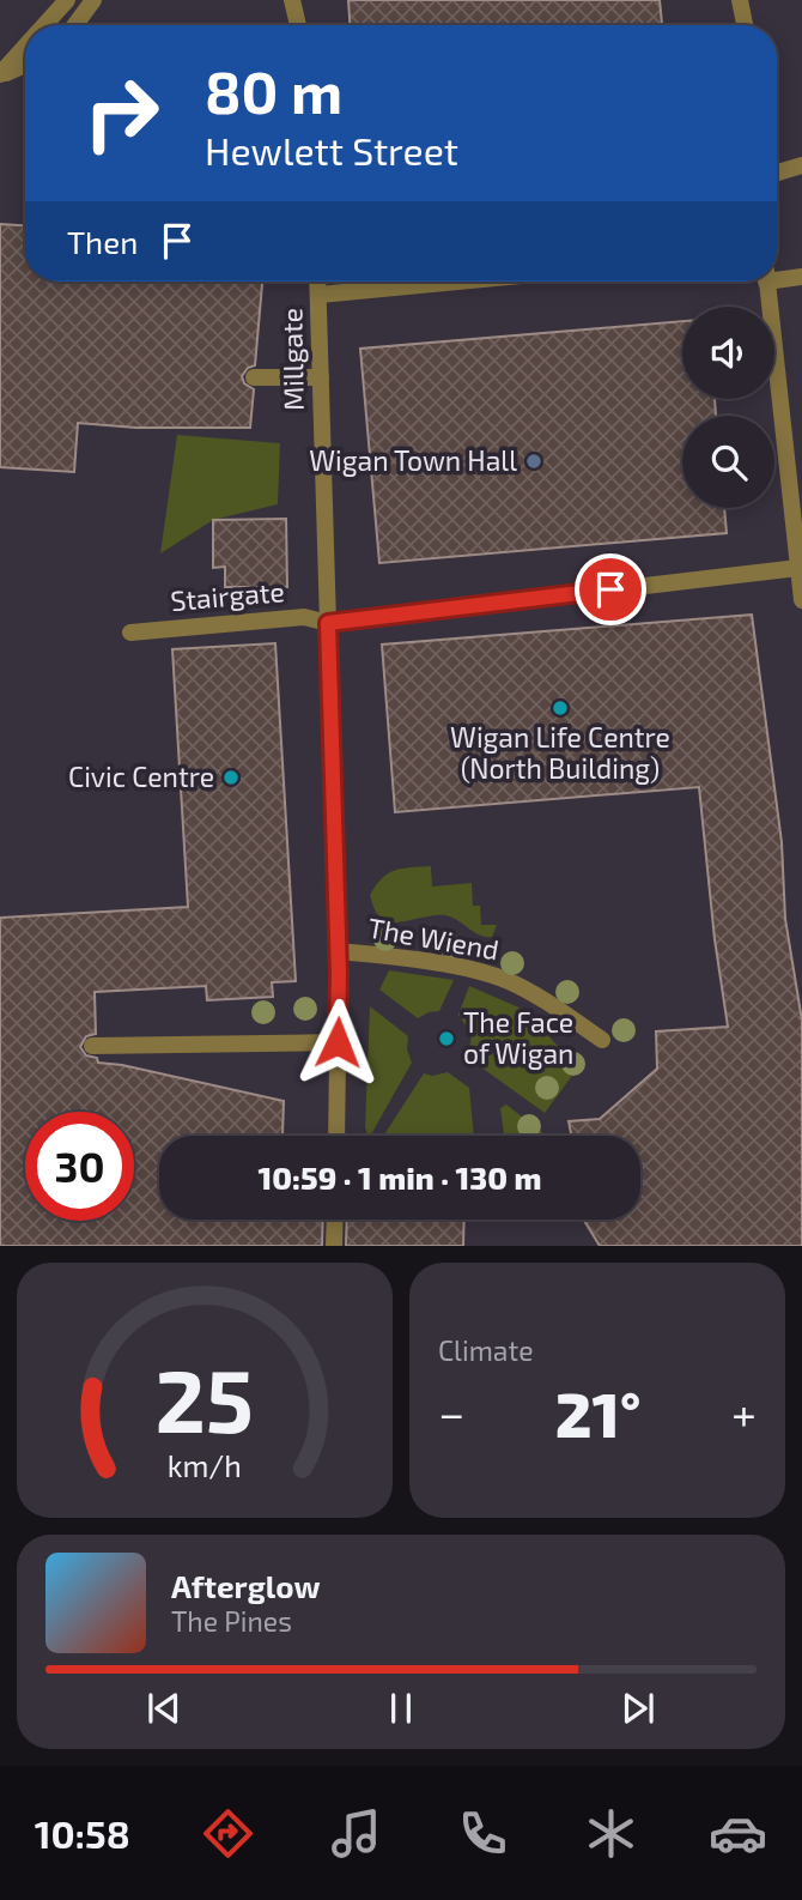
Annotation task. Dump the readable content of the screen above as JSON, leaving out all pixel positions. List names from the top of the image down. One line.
{"streets":{"street":["Millgate","Stairgate","The Wiend"]},"crossings":[["Millgate","Stairgate"],["Millgate","The Wiend"]],"places":["Wigan Town Hall","Wigan Life Centre (North Building)","Civic Centre","The Face of Wigan"],"page":{"turn":["80 m","Hewlett Street"],"then":"Then","limit":"30","trip":"10:59 · 1 min · 130 m","tile":"Climate","heat":["−","21°","+"],"song":["Afterglow","The Pines"],"tabs":"10:58","gauge":["25","km/h"]}}
